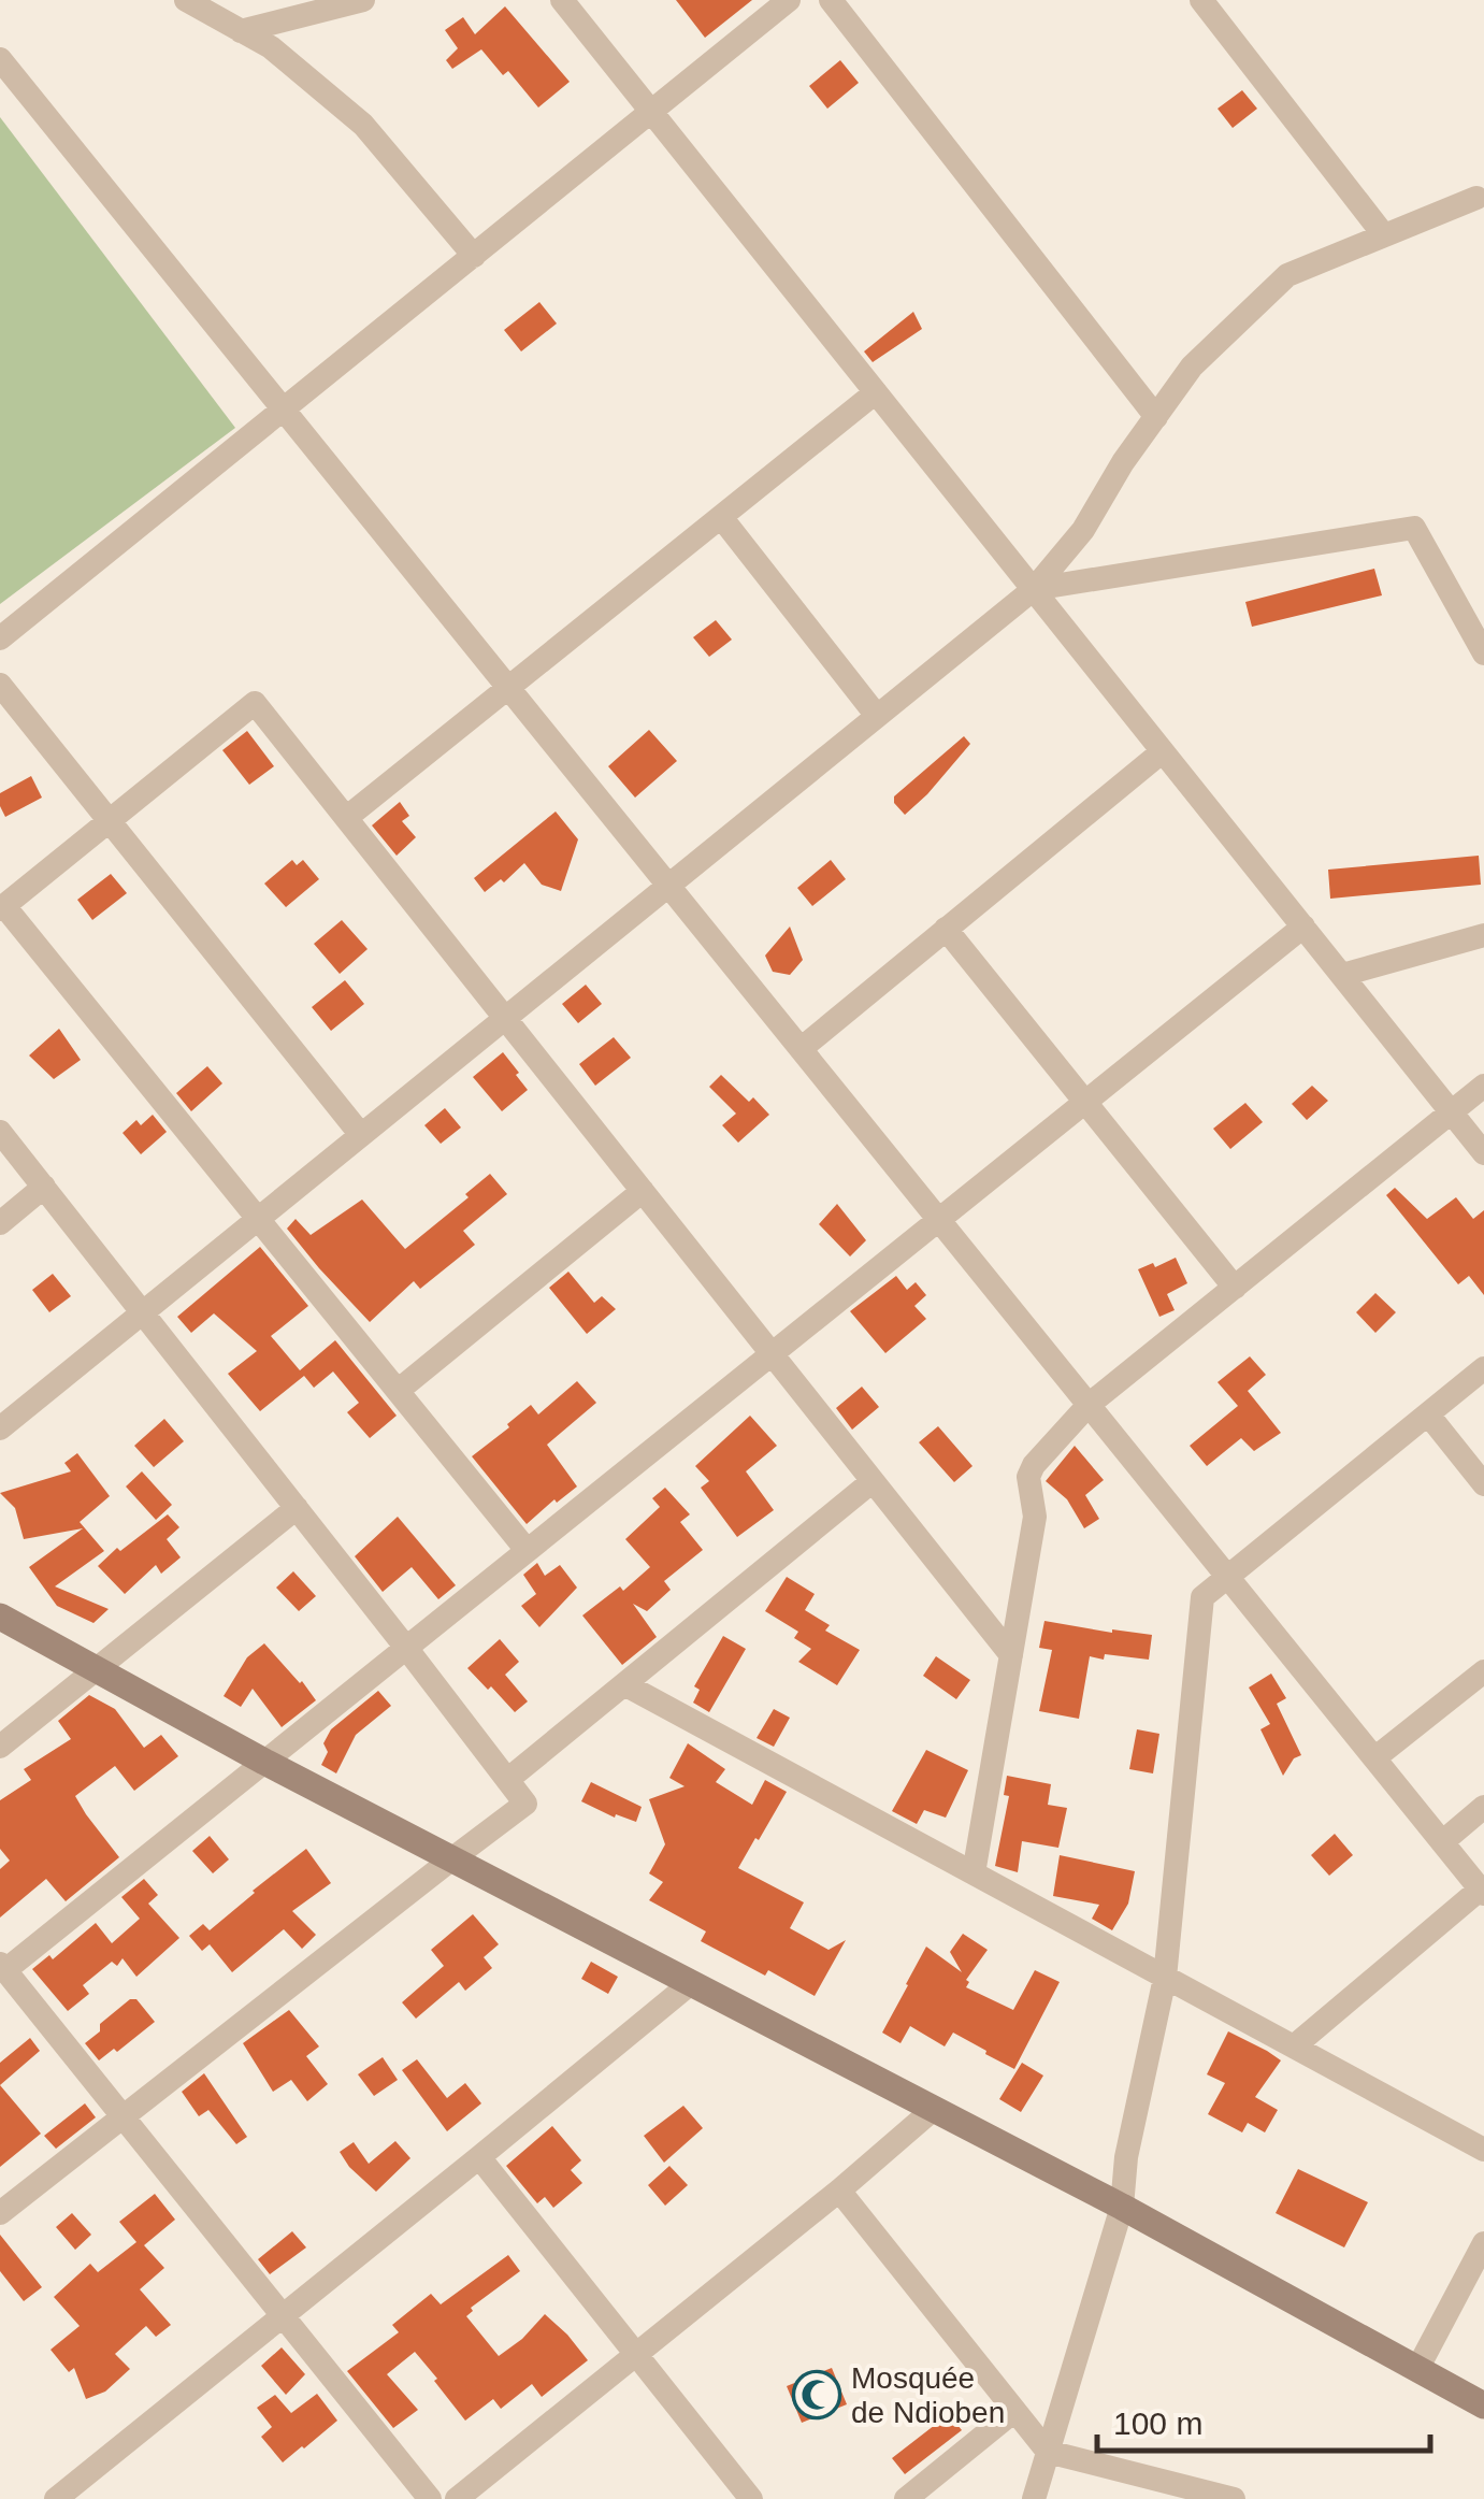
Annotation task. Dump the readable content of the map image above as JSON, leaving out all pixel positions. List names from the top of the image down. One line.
{"places":{"mosque":["Mosquée de Ndioben"]},"scale_bar":"100 m"}
